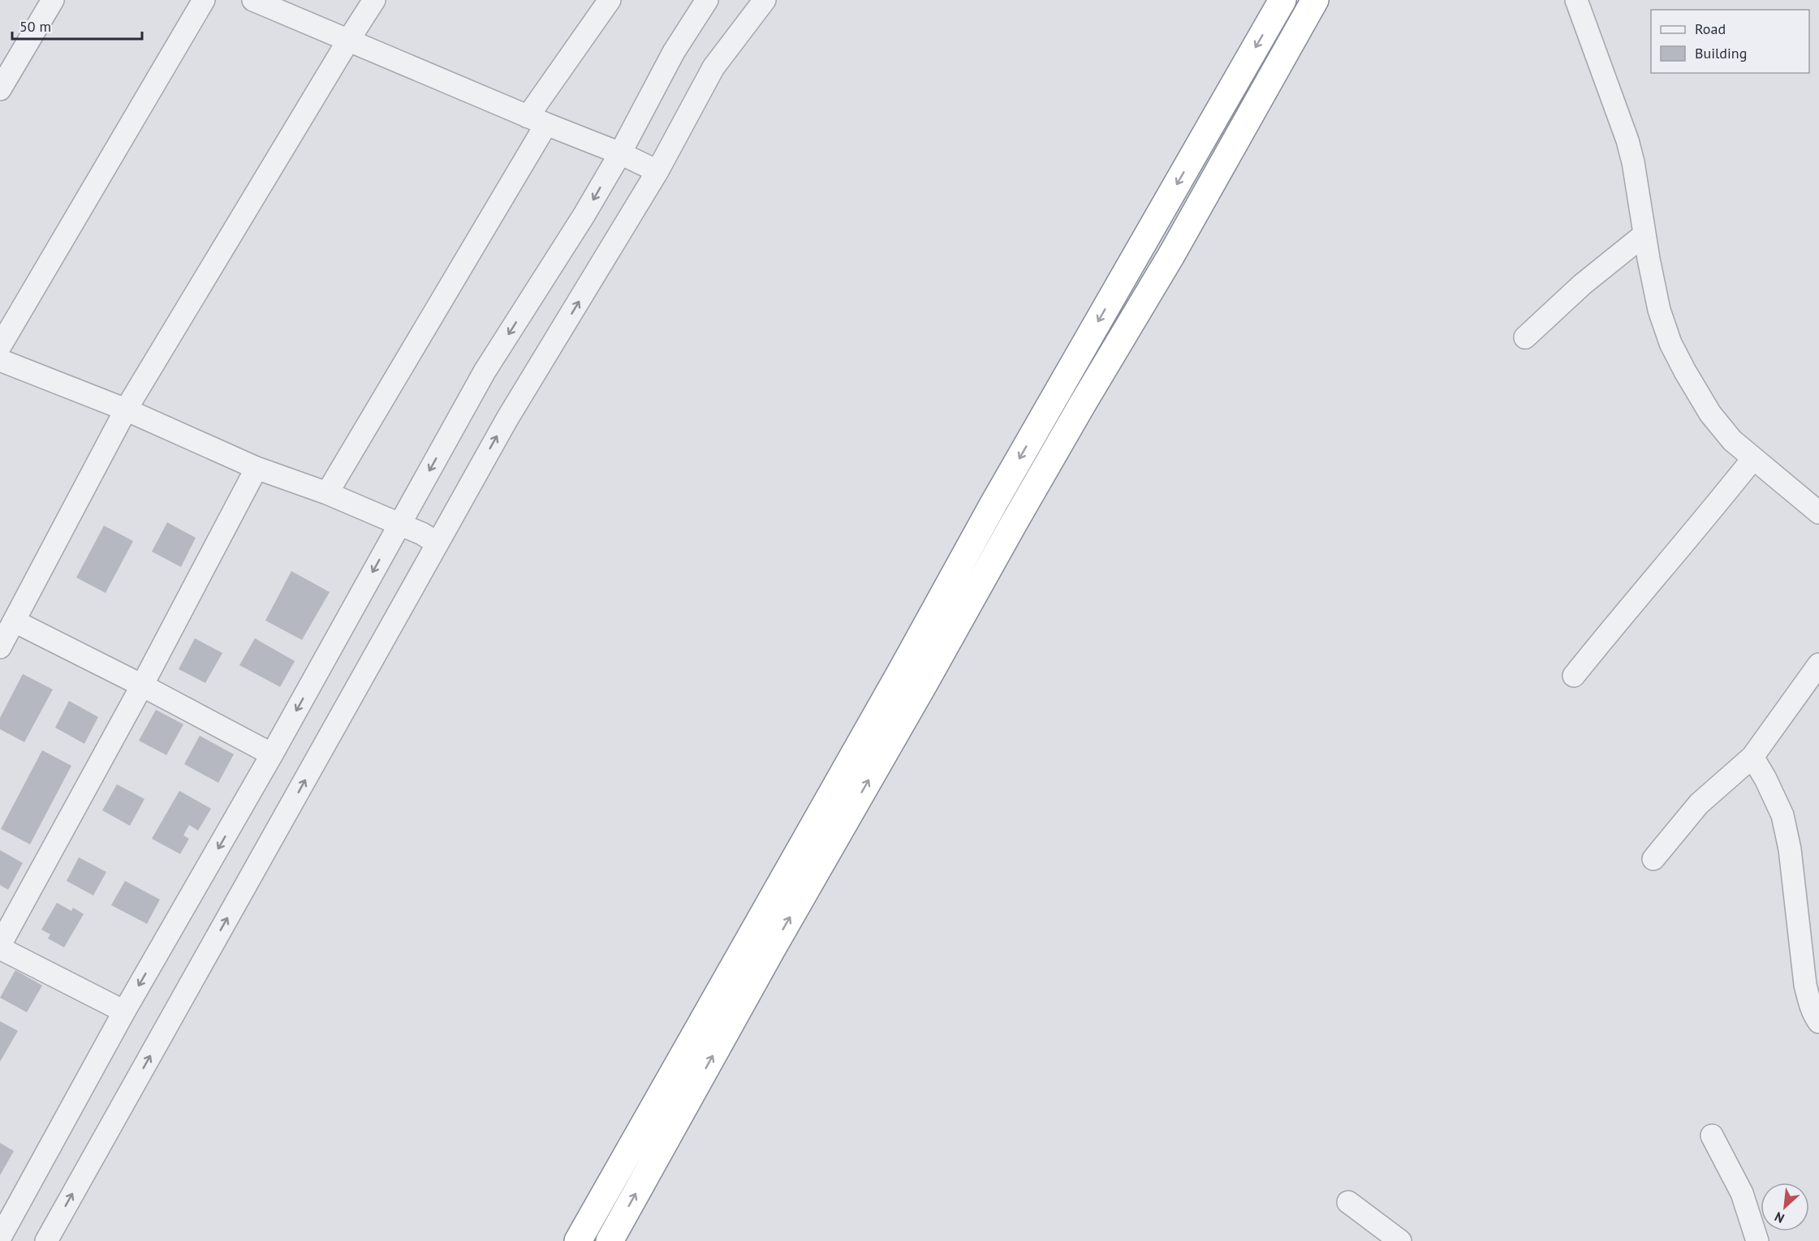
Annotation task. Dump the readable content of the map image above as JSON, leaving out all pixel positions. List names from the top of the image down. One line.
{"legend":["Road","Building"],"scale_bar":"50 m","north":"bottom left"}
